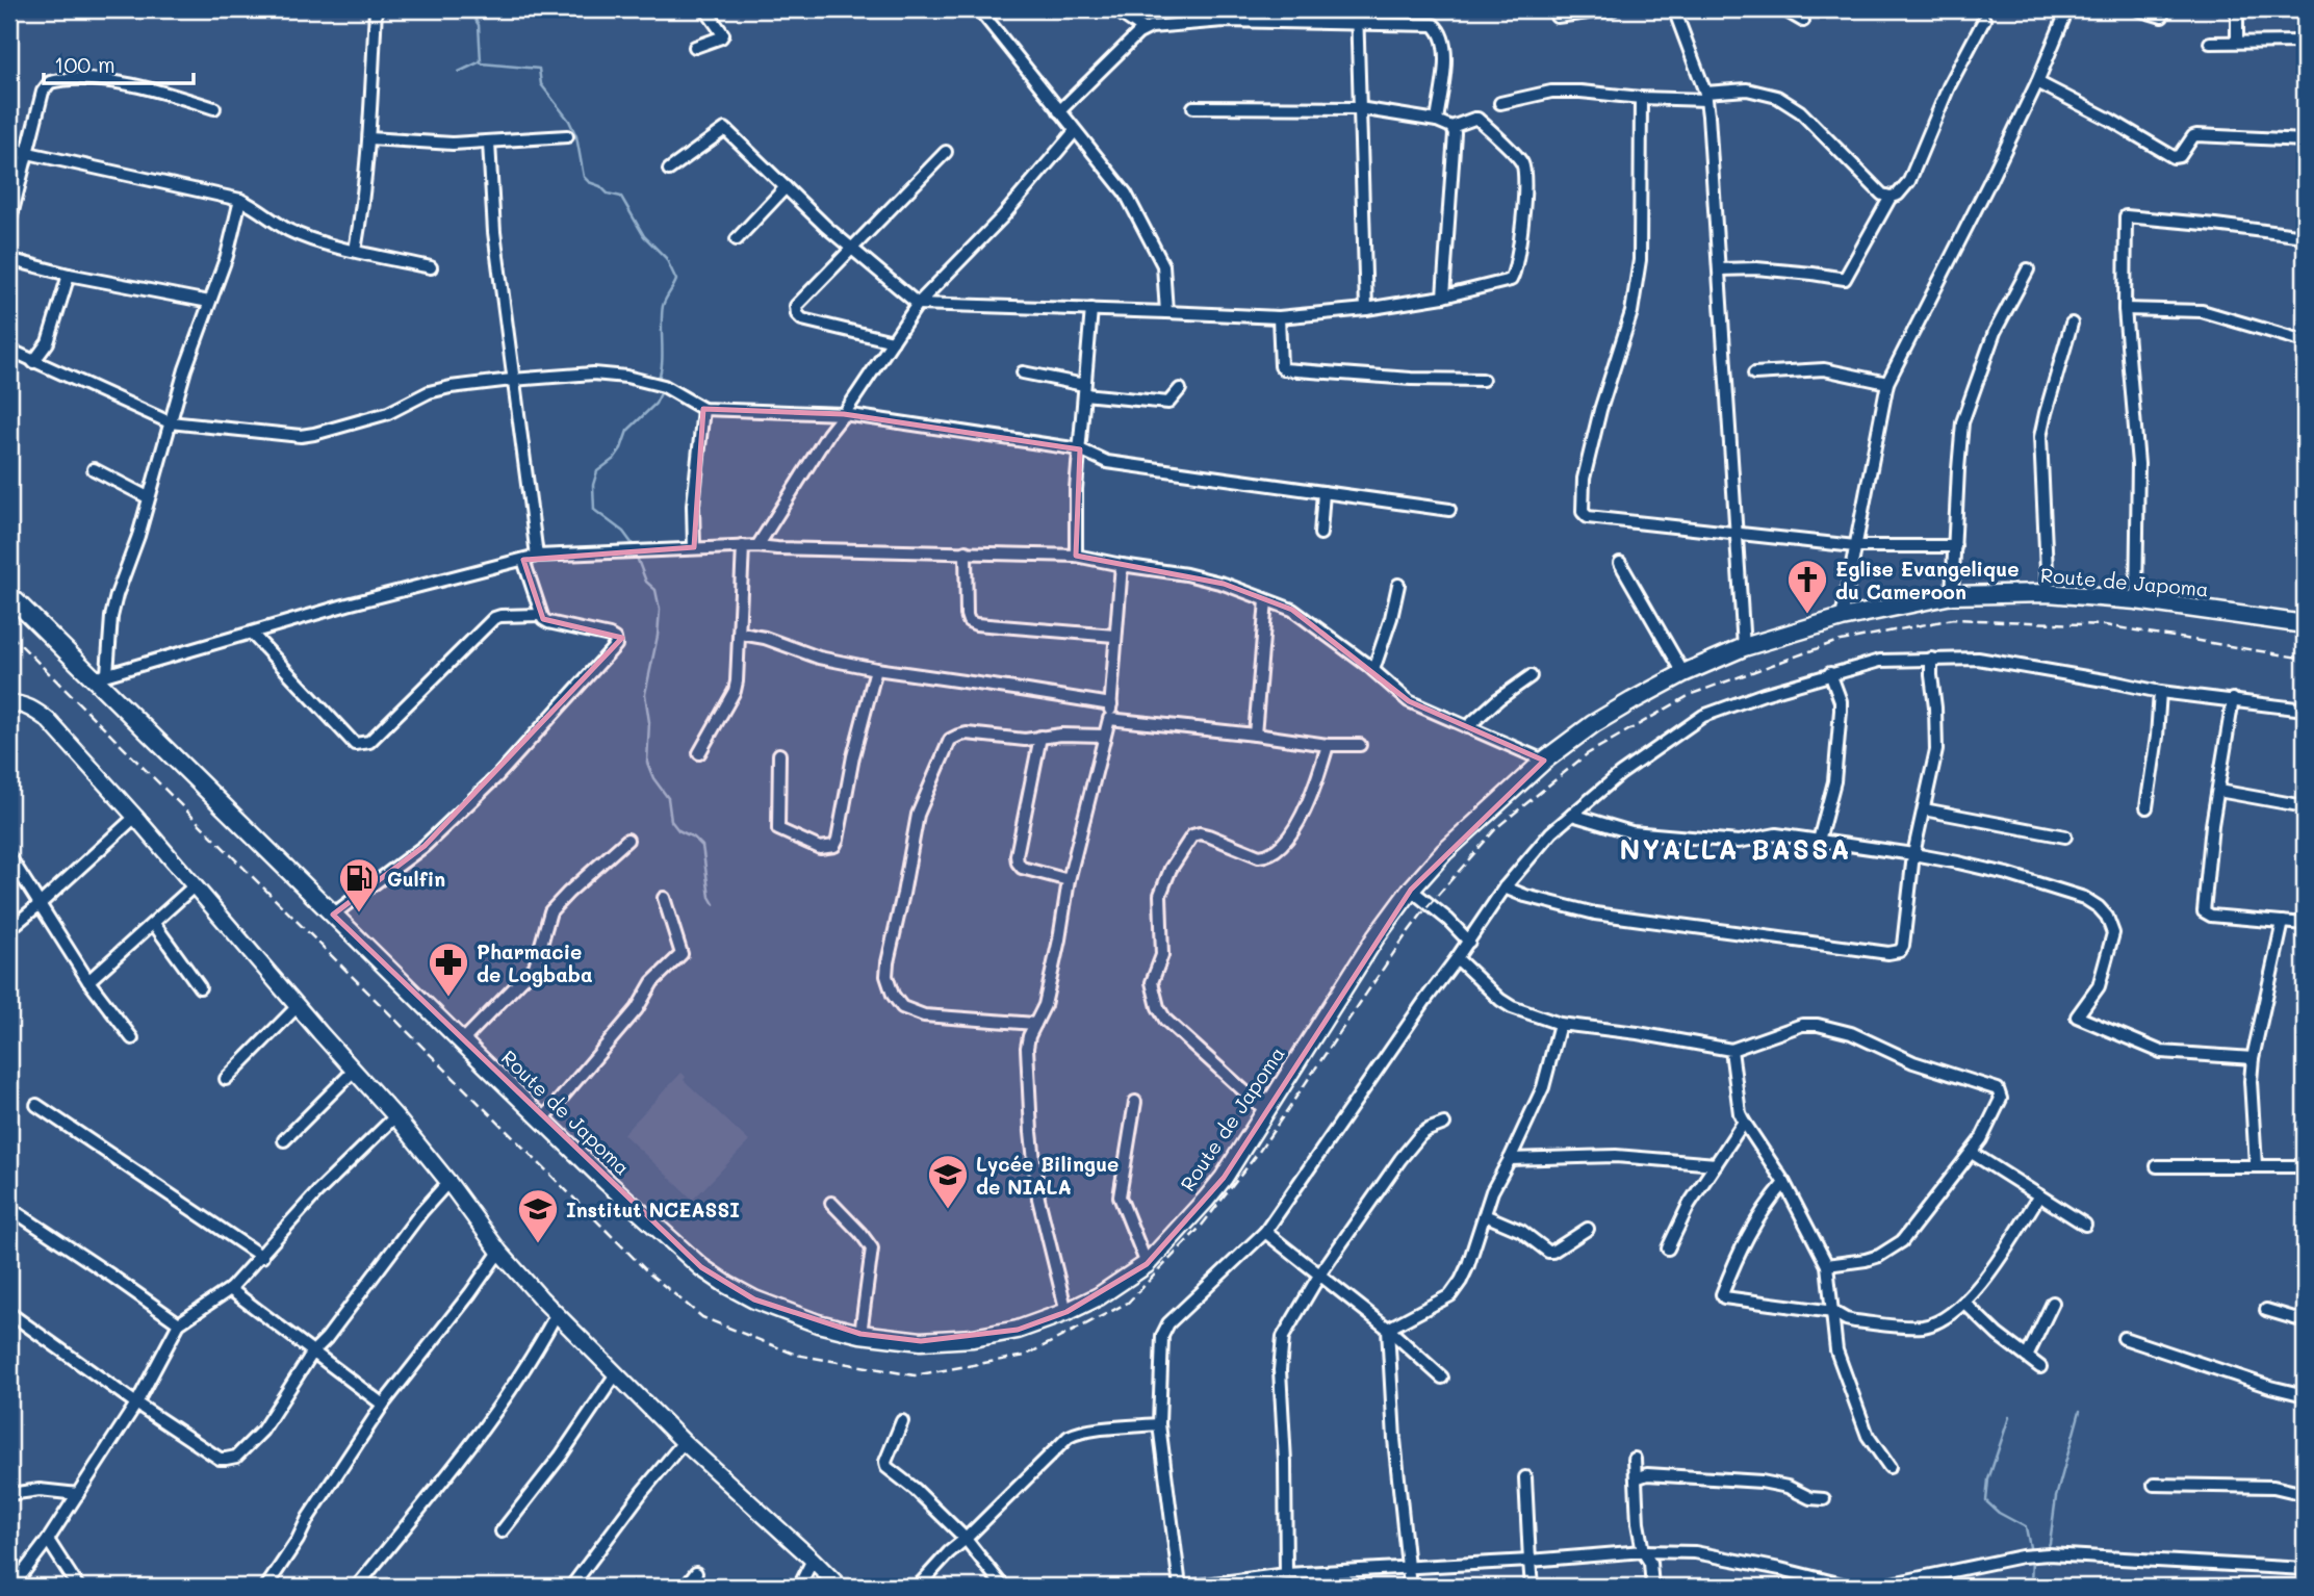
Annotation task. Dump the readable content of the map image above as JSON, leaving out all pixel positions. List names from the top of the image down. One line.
{"streets":{"main road":["Route de Japoma"]},"districts":["NYALLA BASSA"],"places":{"church":["Eglise Evangelique du Cameroon"],"fuel station":["Gulfin"],"pharmacy":["Pharmacie de Logbaba"],"school or university":["Lycée Bilingue de NIALA","Institut NCEASSI"]},"scale_bar":"100 m"}
